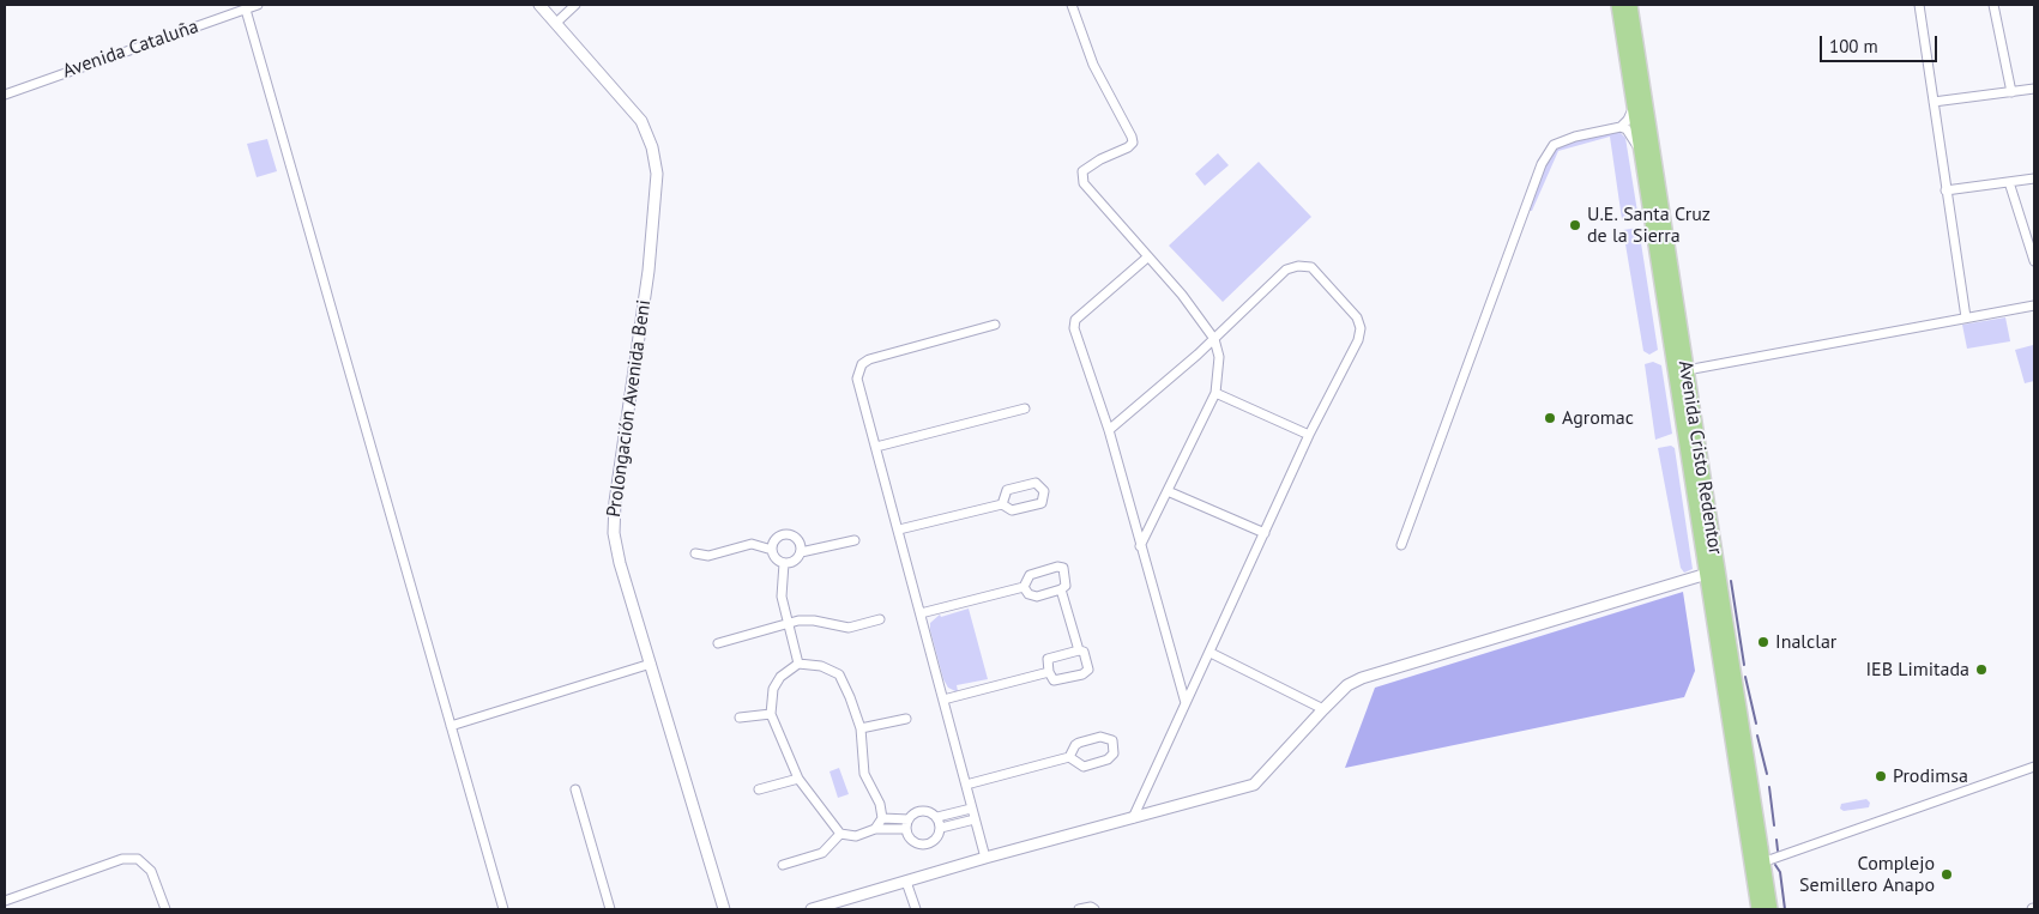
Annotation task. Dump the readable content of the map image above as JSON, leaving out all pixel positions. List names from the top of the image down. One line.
{"streets":{"highway":["Avenida Cristo Redentor"],"street":["Avenida Cataluña","Prolongación Avenida Beni"]},"places":["U.E. Santa Cruz de la Sierra","Agromac","Inalclar","IEB Limitada","Prodimsa","Complejo Semillero Anapo"],"scale_bar":"100 m"}
